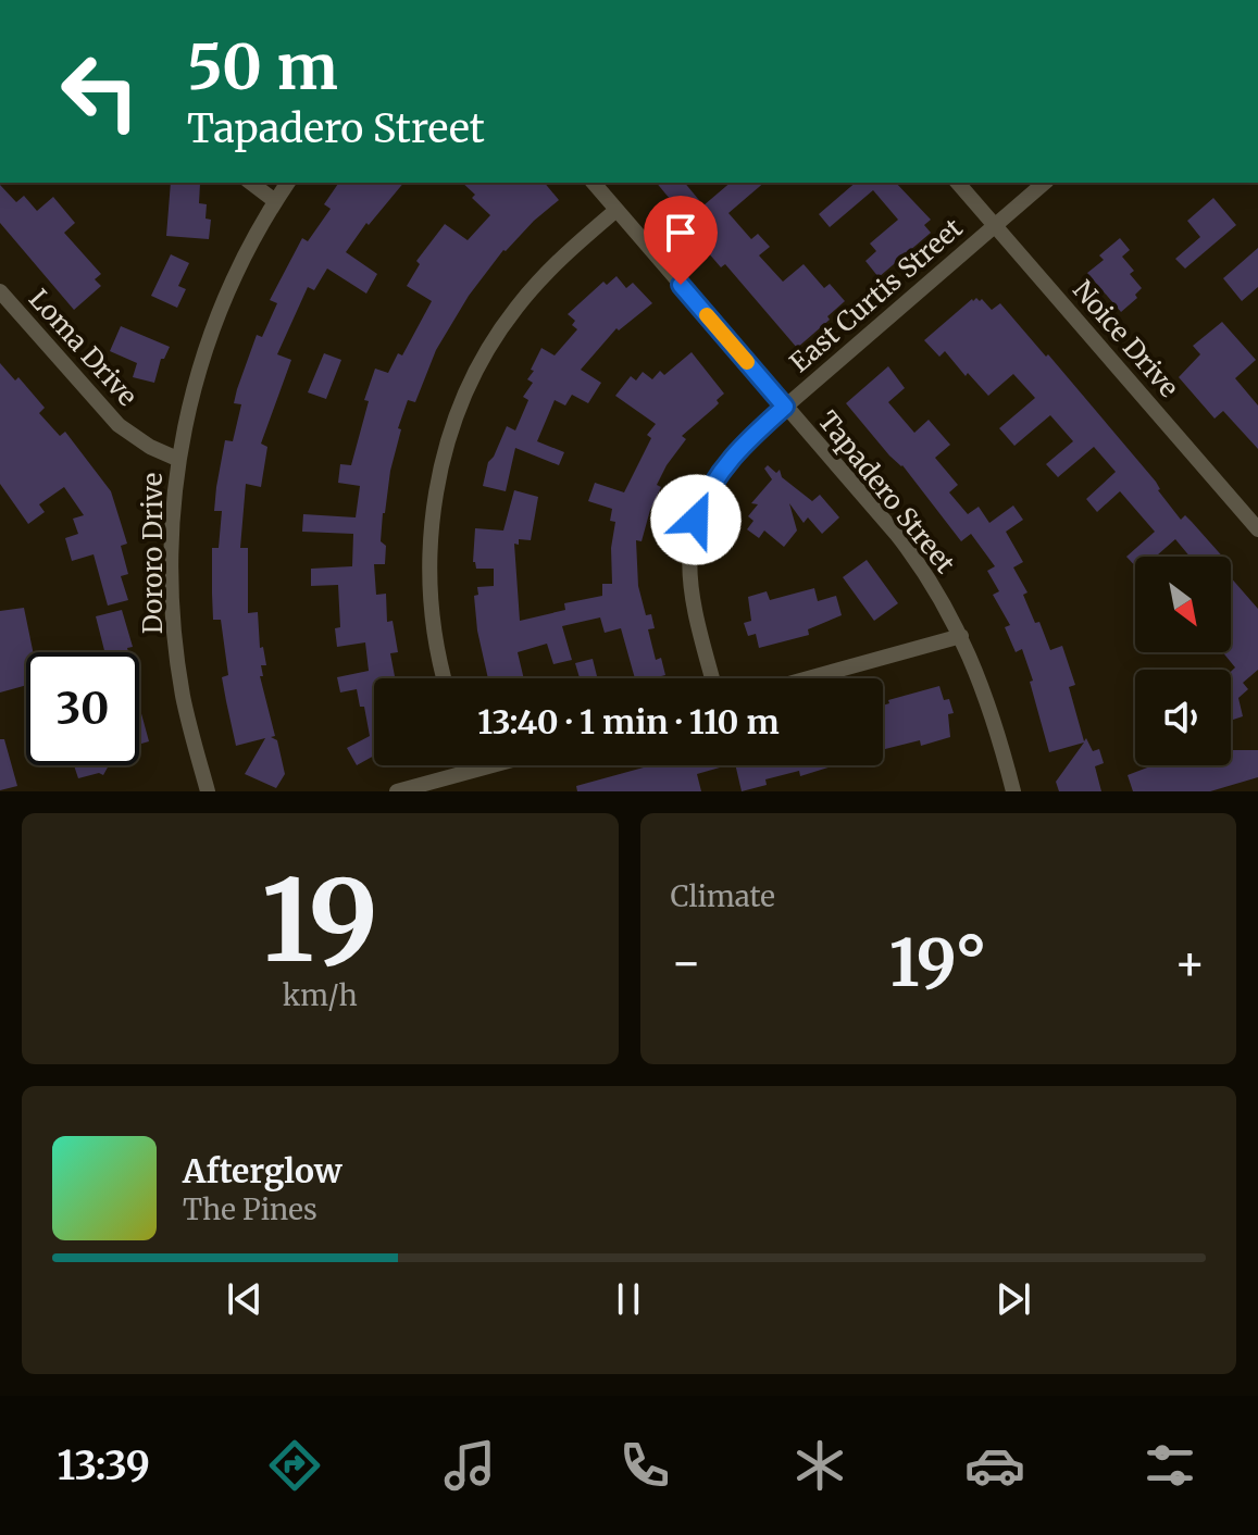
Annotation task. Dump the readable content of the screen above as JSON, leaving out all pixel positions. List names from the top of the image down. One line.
{"streets":{"street":["East Curtis Street","Noice Drive","Loma Drive","Tapadero Street","Dororo Drive"]},"crossings":[["East Curtis Street","Noice Drive"],["East Curtis Street","Tapadero Street"],["Loma Drive","Dororo Drive"]],"north":"bottom right","page":{"turn":["50 m","Tapadero Street"],"limit":"30","trip":"13:40 · 1 min · 110 m","tile":[["19","km/h"],"Climate"],"heat":["−","19°","+"],"song":["Afterglow","The Pines"],"tabs":"13:39"}}
